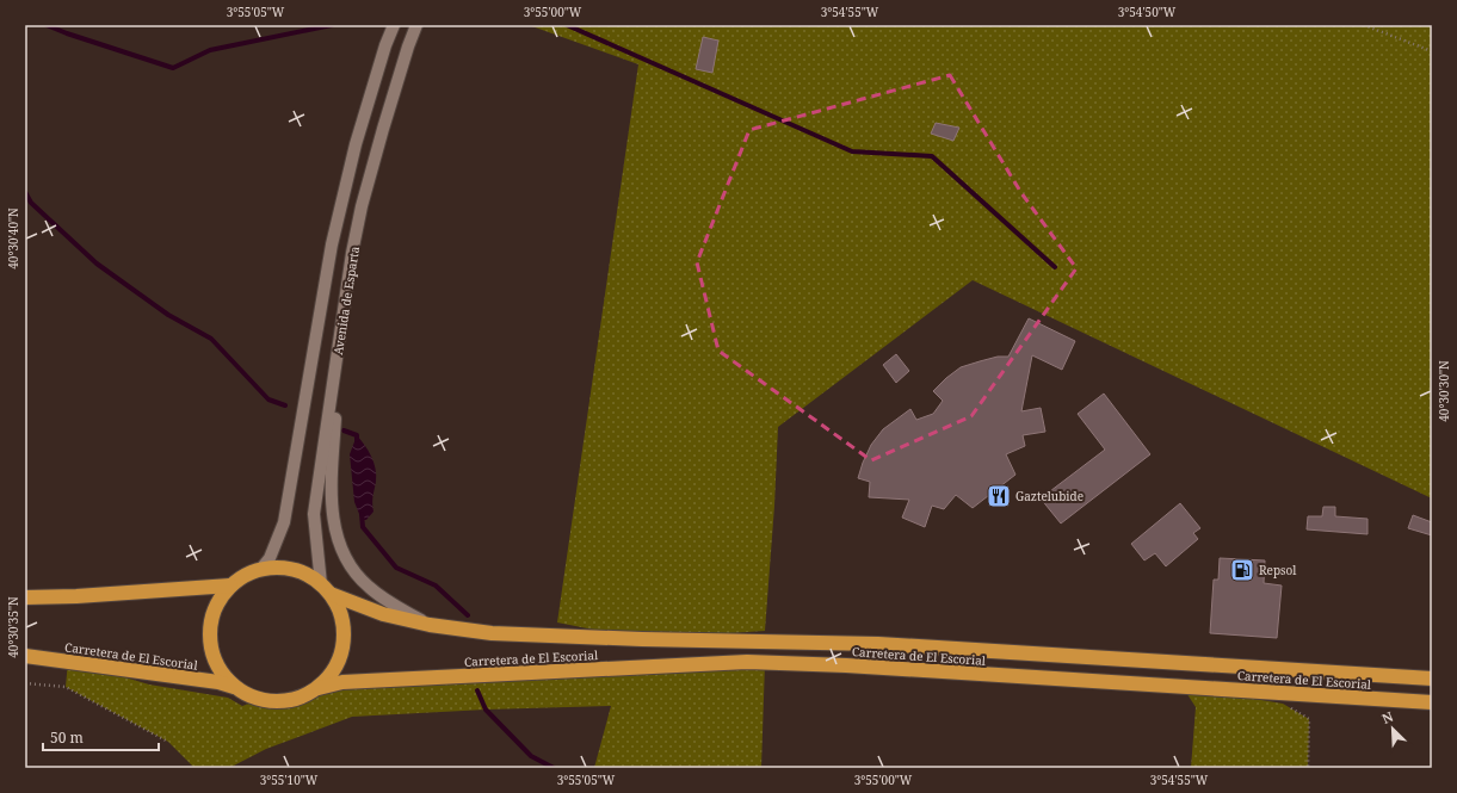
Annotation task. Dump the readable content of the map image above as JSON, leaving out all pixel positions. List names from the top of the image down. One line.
{"streets":{"highway":["Carretera de El Escorial"],"main road":["Avenida de Esparta"]},"crossings":[["Avenida de Esparta","Carretera de El Escorial"]],"places":{"restaurant":["Gaztelubide"],"fuel station":["Repsol"]},"scale_bar":"50 m","north":"top left","coordinates":["3°55'05\"W","3°55'00\"W","3°54'55\"W","3°54'50\"W","40°30'40\"N","40°30'30\"N","40°30'35\"N","3°55'10\"W"]}
